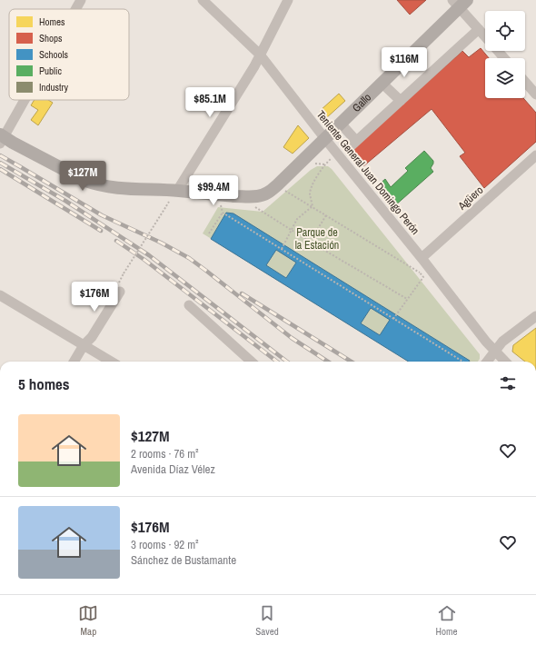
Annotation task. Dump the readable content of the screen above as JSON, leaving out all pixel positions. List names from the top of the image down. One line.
{"streets":{"main road":["Gallo"],"street":["Teniente General Juan Domingo Perón","Agüero"]},"crossings":[["Gallo","Teniente General Juan Domingo Perón"],["Teniente General Juan Domingo Perón","Agüero"]],"parks":["Parque de la Estación"],"legend":["Homes","Shops","Schools","Public","Industry"],"page":{"price":["$116M","$85.1M","$127M","$99.4M","$176M"],"heading":"5 homes","list":[{"name":"$127M","note":"2 rooms · 76 m² · Avenida Díaz Vélez"},{"name":"$176M","note":"3 rooms · 92 m² · Sánchez de Bustamante"}],"tabs":["Map","Saved","Home"]}}
